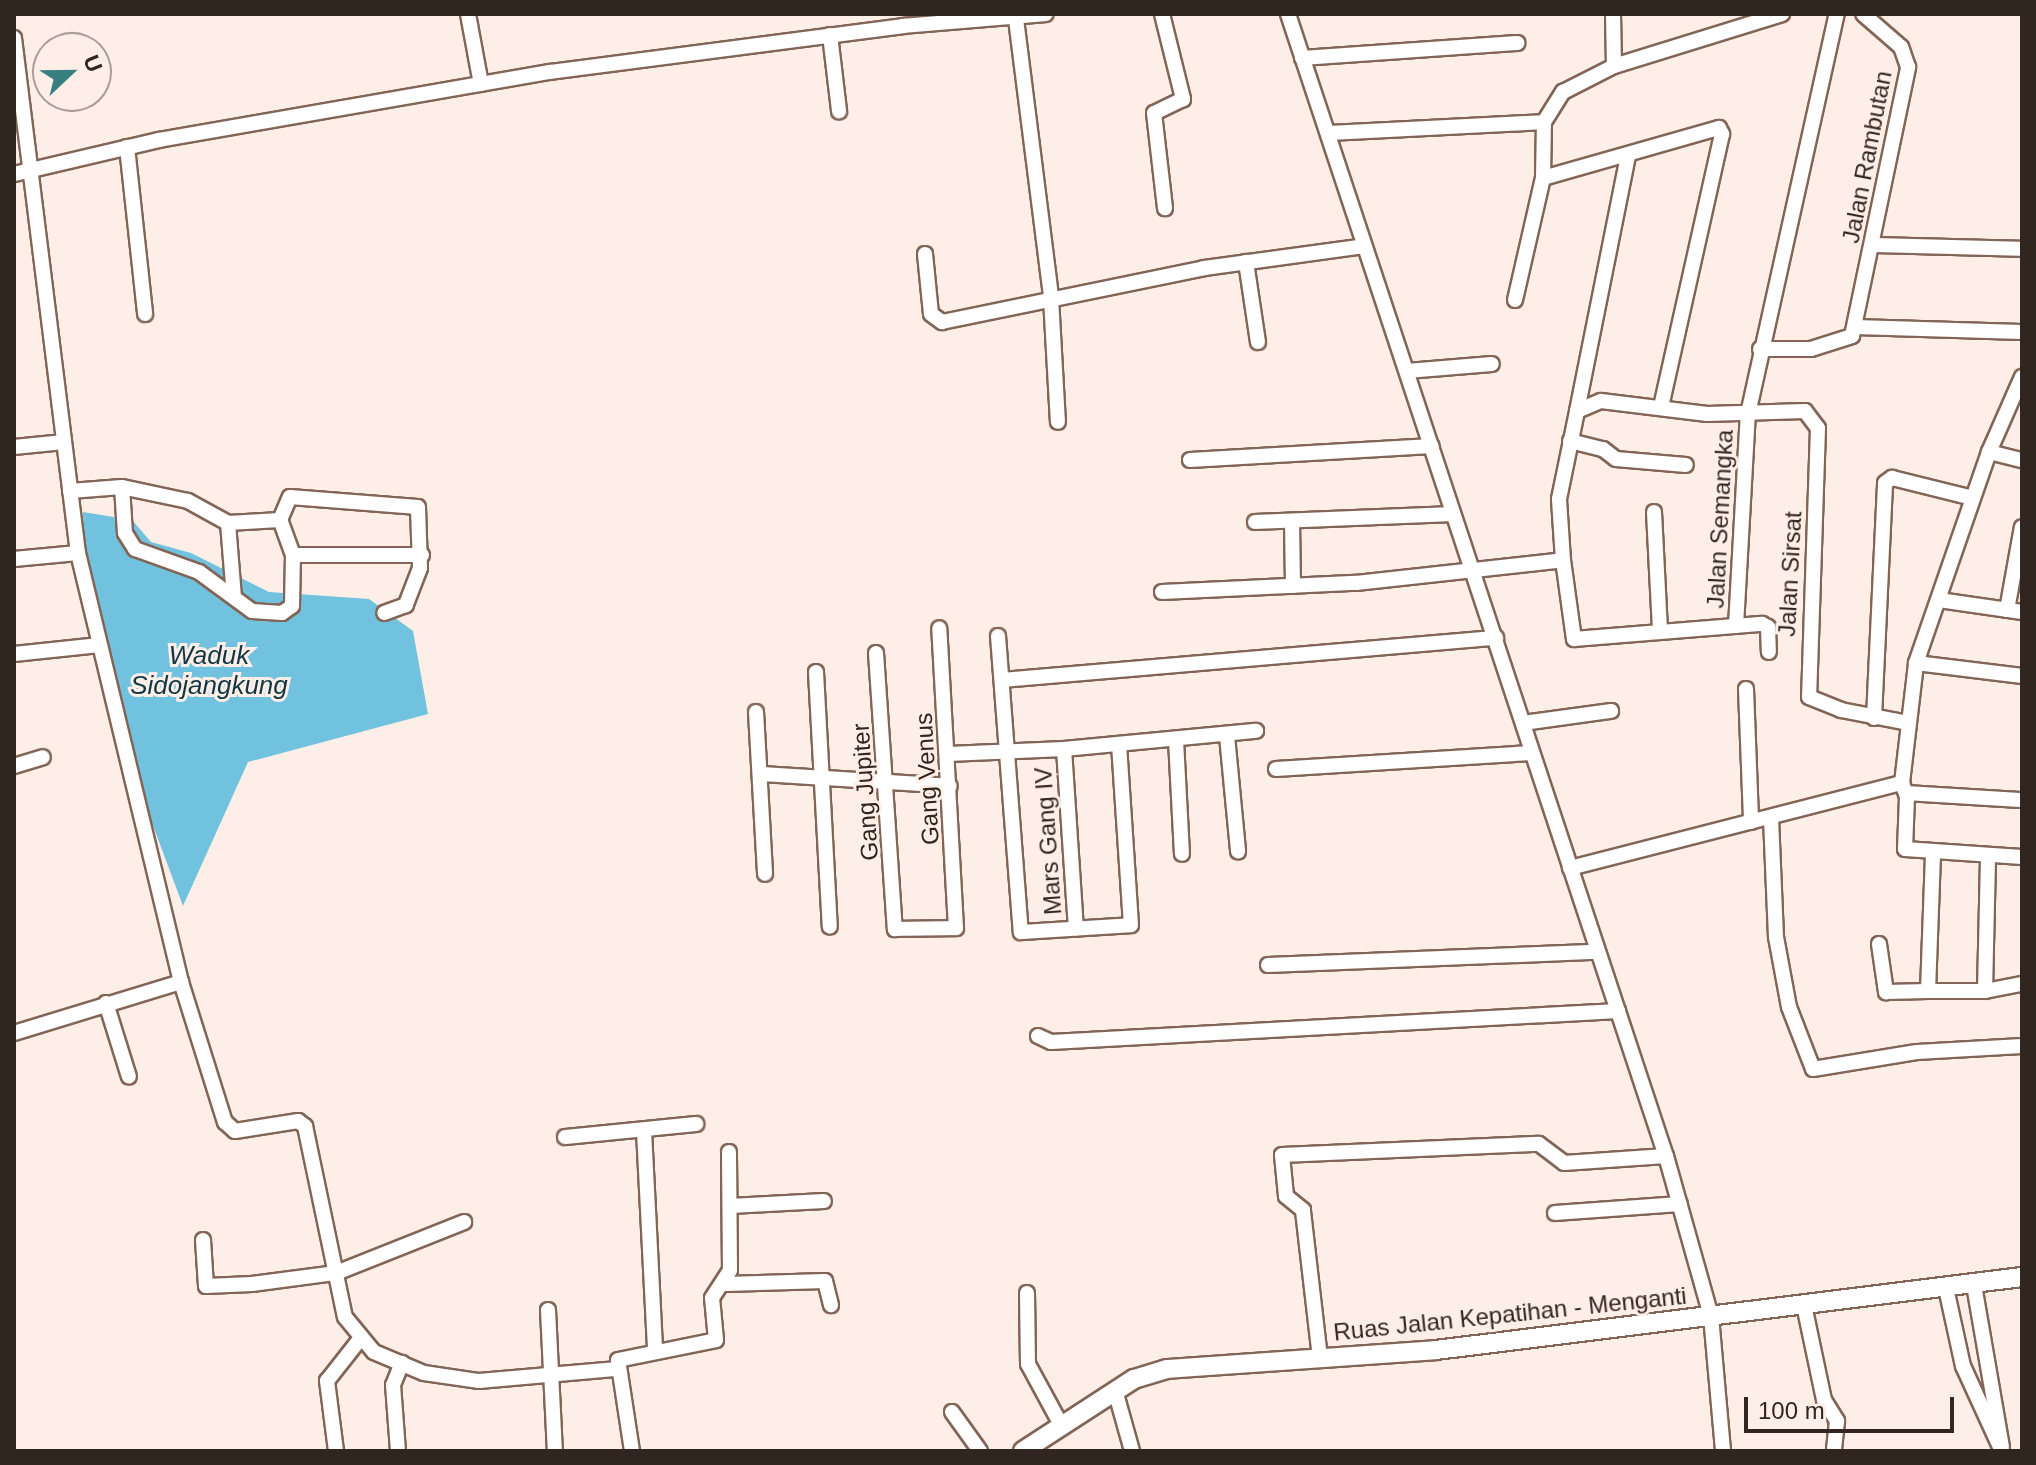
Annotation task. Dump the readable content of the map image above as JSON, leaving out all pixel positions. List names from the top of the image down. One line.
{"streets":{"main road":["Ruas Jalan Kepatihan - Menganti"],"street":["Jalan Rambutan","Jalan Semangka","Jalan Sirsat","Gang Venus","Gang Jupiter","Mars Gang IV"]},"crossings":[["Jalan Semangka","Jalan Sirsat"],["Gang Venus","Gang Jupiter"]],"water":["Waduk Sidojangkung"],"scale_bar":"100 m","north":"right"}
